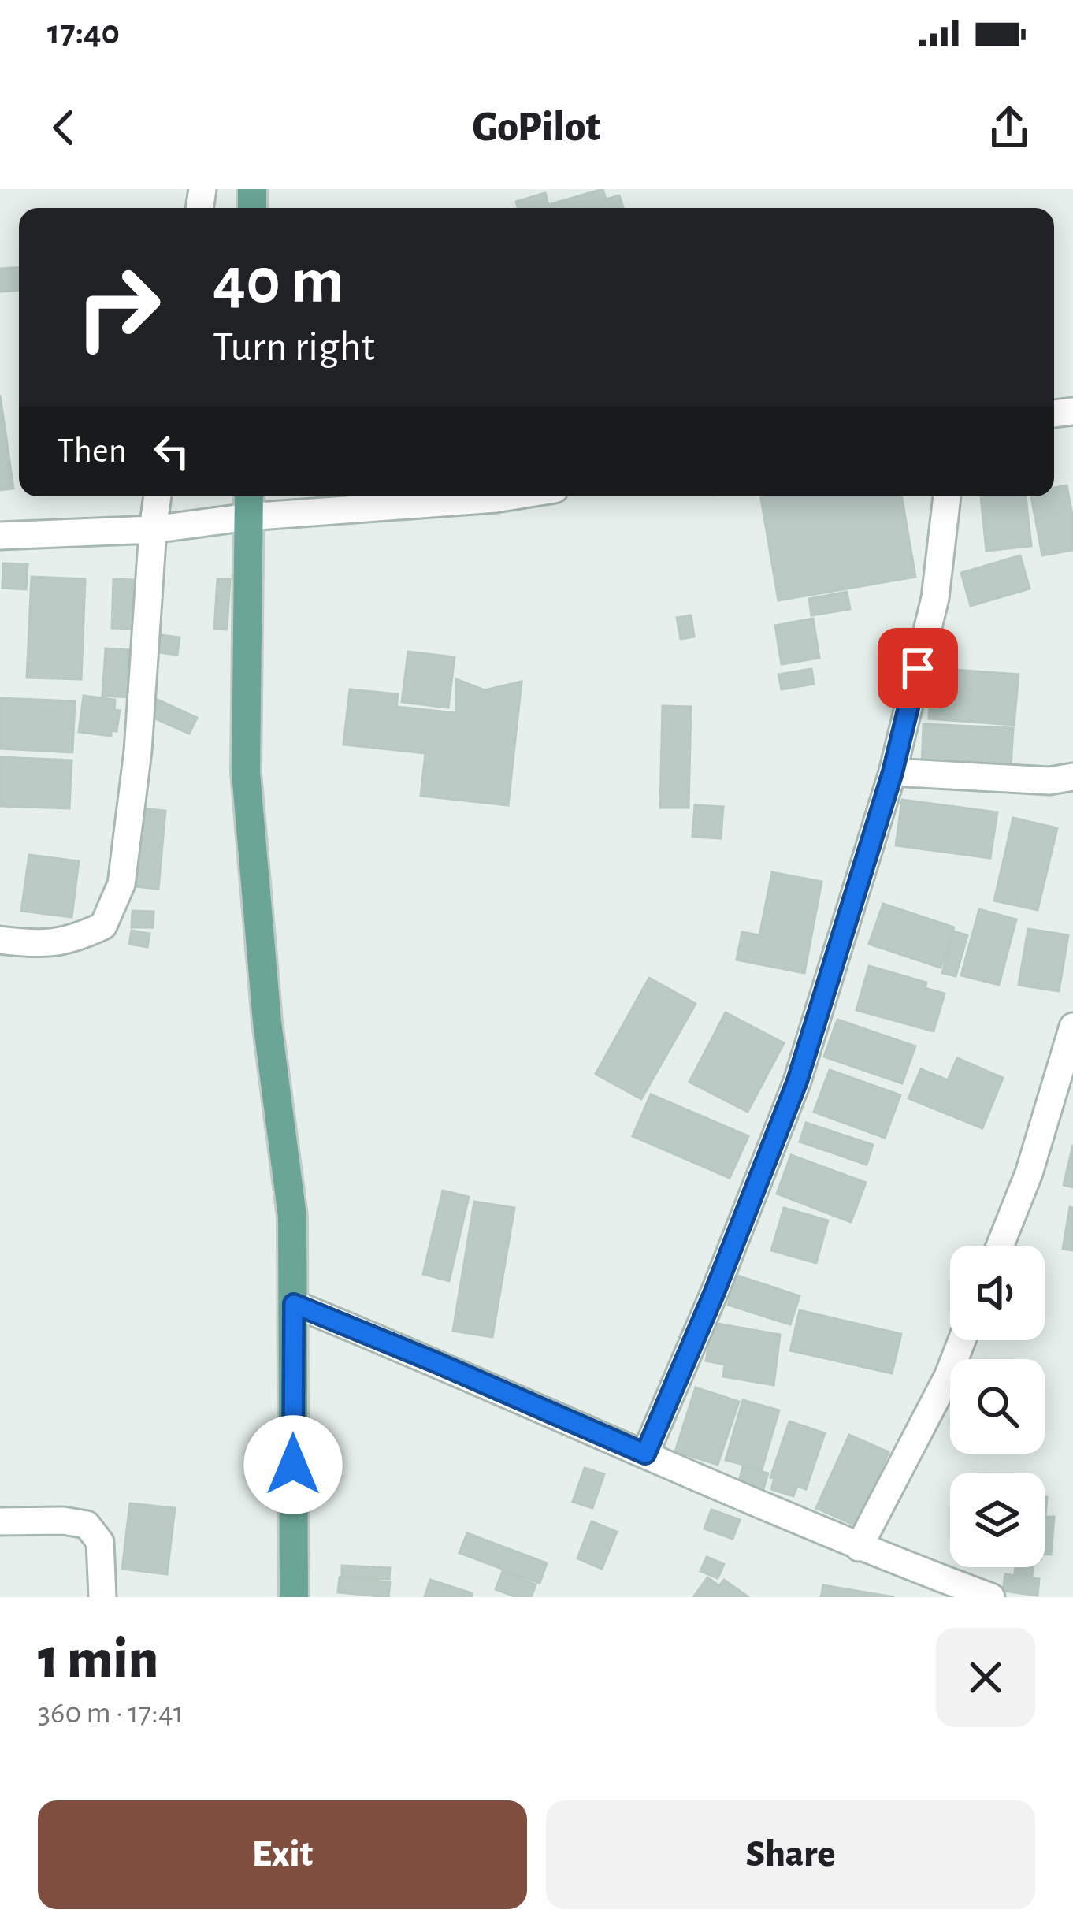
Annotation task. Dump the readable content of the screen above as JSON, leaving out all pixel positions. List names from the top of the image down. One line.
{"page":{"status":"17:40","header":"GoPilot","turn":["40 m","Turn right"],"then":"Then","heading":["1 min","360 m · 17:41"],"buttons":["Exit","Share"]}}
